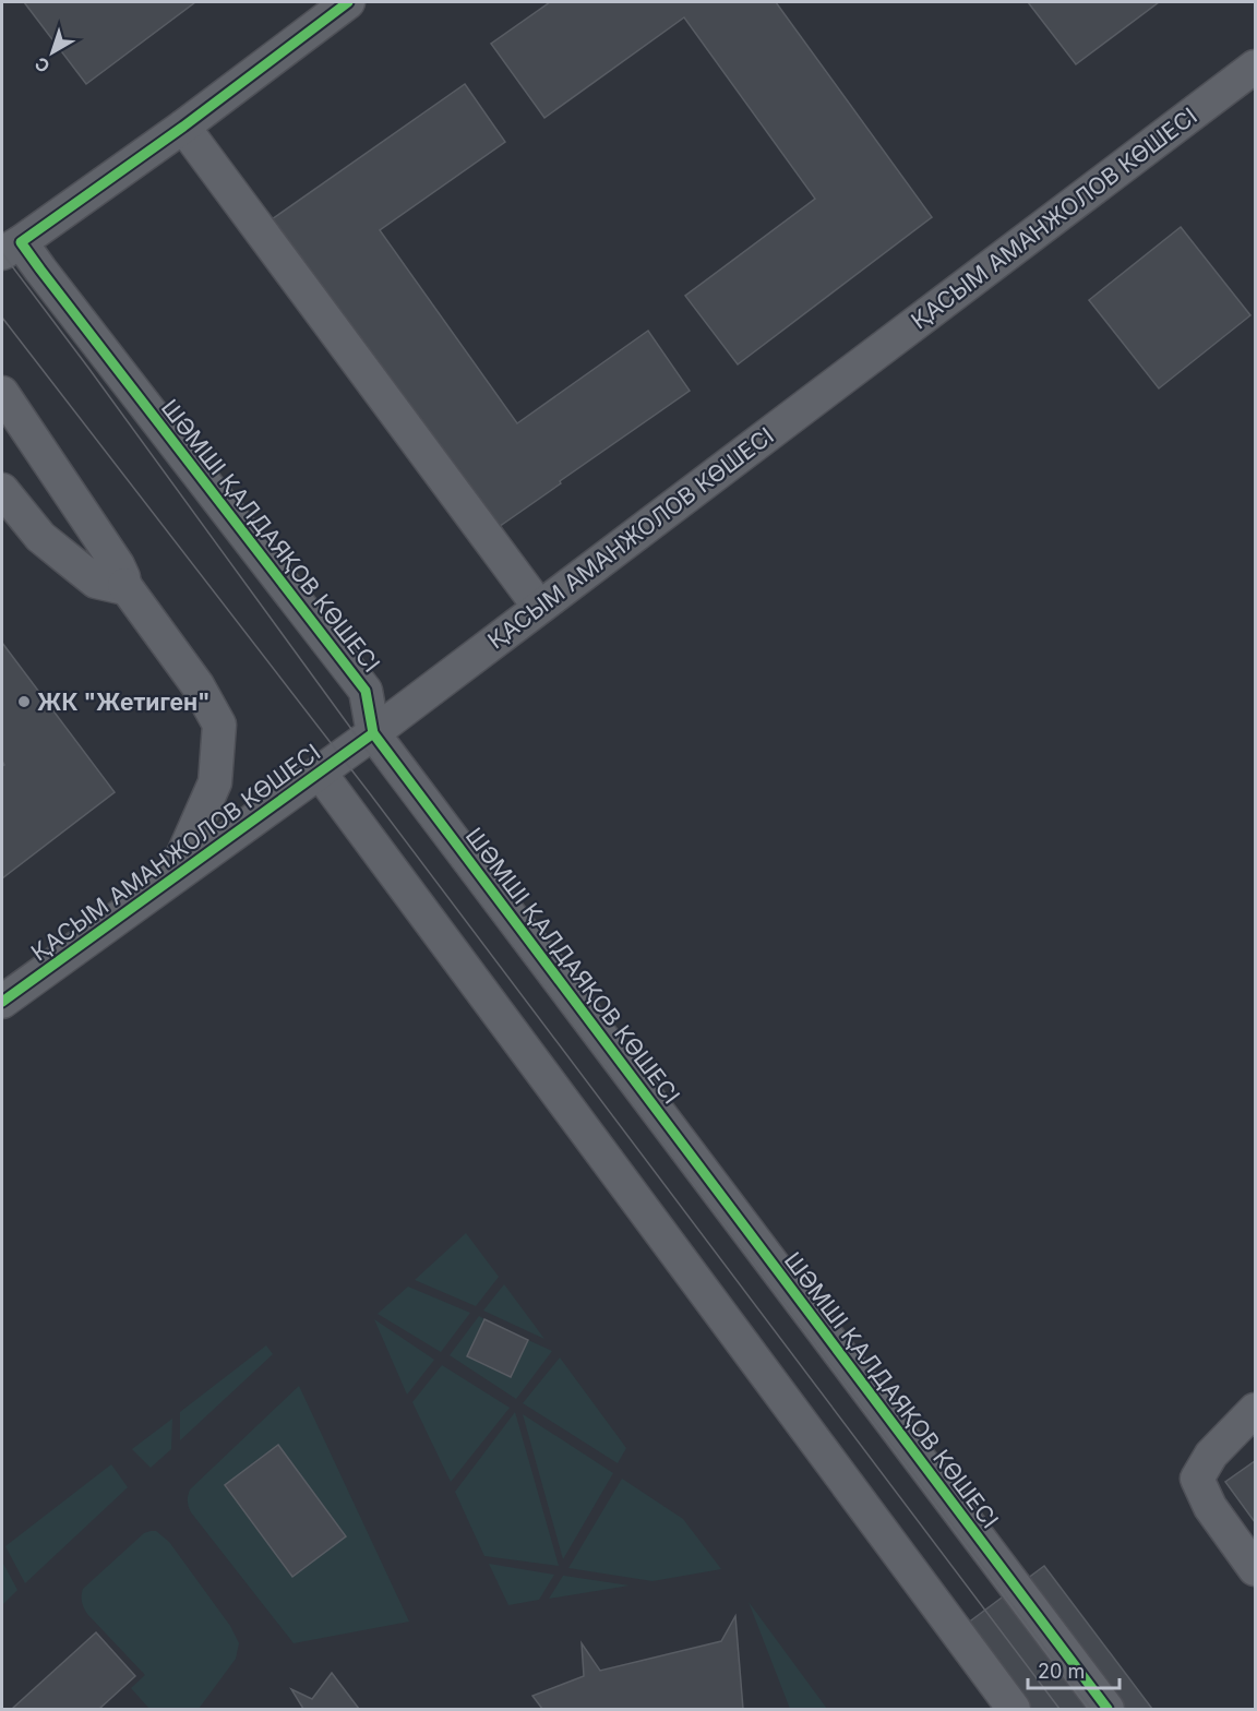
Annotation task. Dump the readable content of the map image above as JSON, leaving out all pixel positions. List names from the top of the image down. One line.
{"streets":{"street":["ҚАСЫМ АМАНЖОЛОВ КӨШЕСІ","ШӘМШІ ҚАЛДАЯҚОВ КӨШЕСІ"]},"crossings":[["ҚАСЫМ АМАНЖОЛОВ КӨШЕСІ","ШӘМШІ ҚАЛДАЯҚОВ КӨШЕСІ"]],"places":["ЖК \"Жетиген\""],"scale_bar":"20 m","north":"bottom left"}
